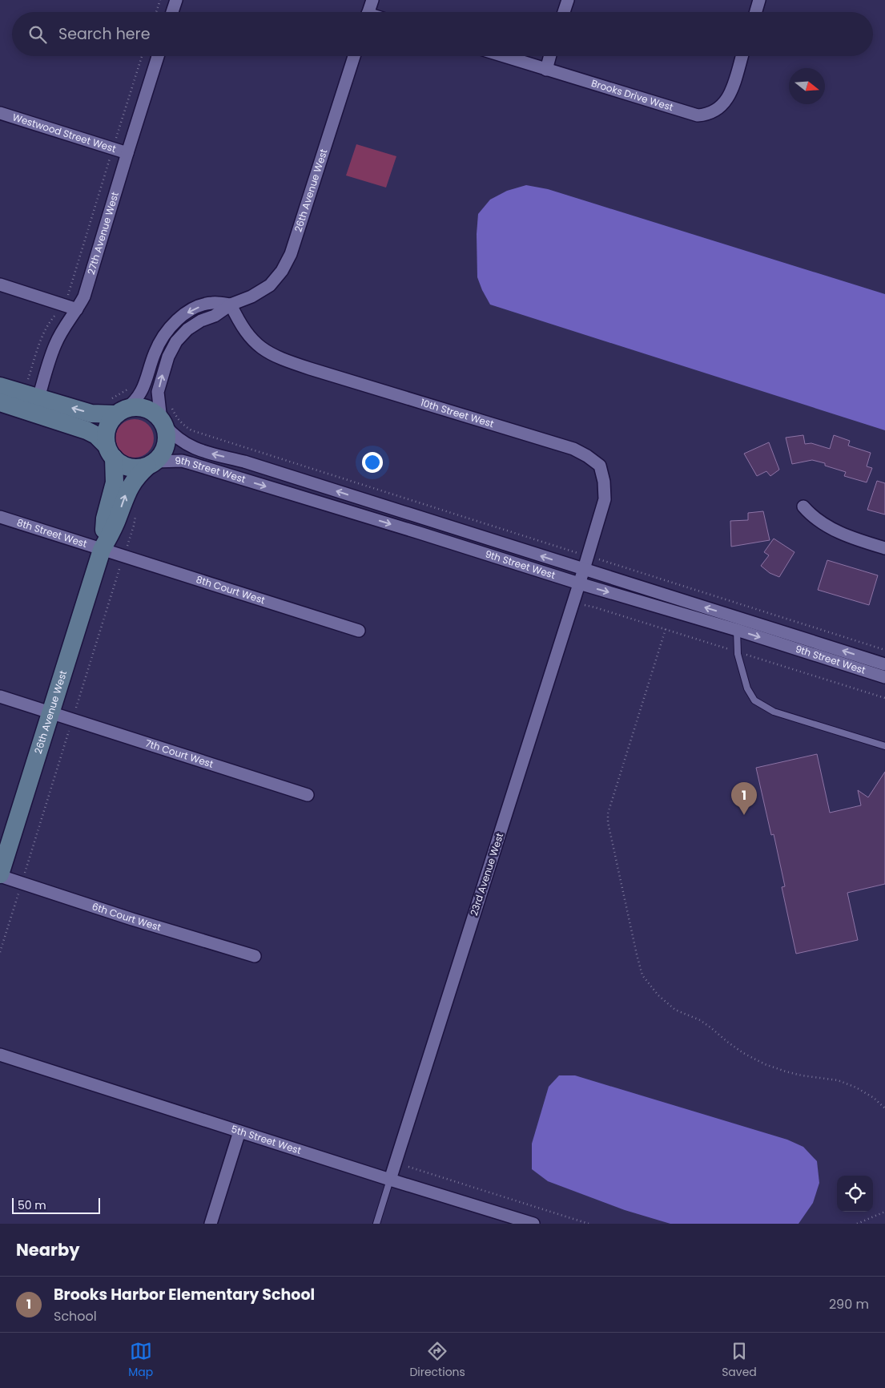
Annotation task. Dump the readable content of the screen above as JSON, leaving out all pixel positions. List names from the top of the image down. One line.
{"streets":{"street":["Brooks Drive West","Westwood Street West","26th Avenue West","27th Avenue West","10th Street West","9th Street West","8th Street West","8th Court West","7th Court West","23rd Avenue West","6th Court West","5th Street West"]},"crossings":[["Westwood Street West","27th Avenue West"],["26th Avenue West","10th Street West"],["26th Avenue West","9th Street West"],["26th Avenue West","8th Street West"],["26th Avenue West","8th Court West"],["26th Avenue West","7th Court West"],["26th Avenue West","6th Court West"],["10th Street West","9th Street West"],["10th Street West","23rd Avenue West"],["9th Street West","23rd Avenue West"],["8th Street West","8th Court West"],["23rd Avenue West","5th Street West"]],"scale_bar":"50 m","north":"right","page":{"search":"Search here","pins":"1","scale":"50 m","heading":"Nearby","list":[{"mark":"1","name":"Brooks Harbor Elementary School","note":"School","value":"290 m"}],"nav":["Map","Directions","Saved"]}}
